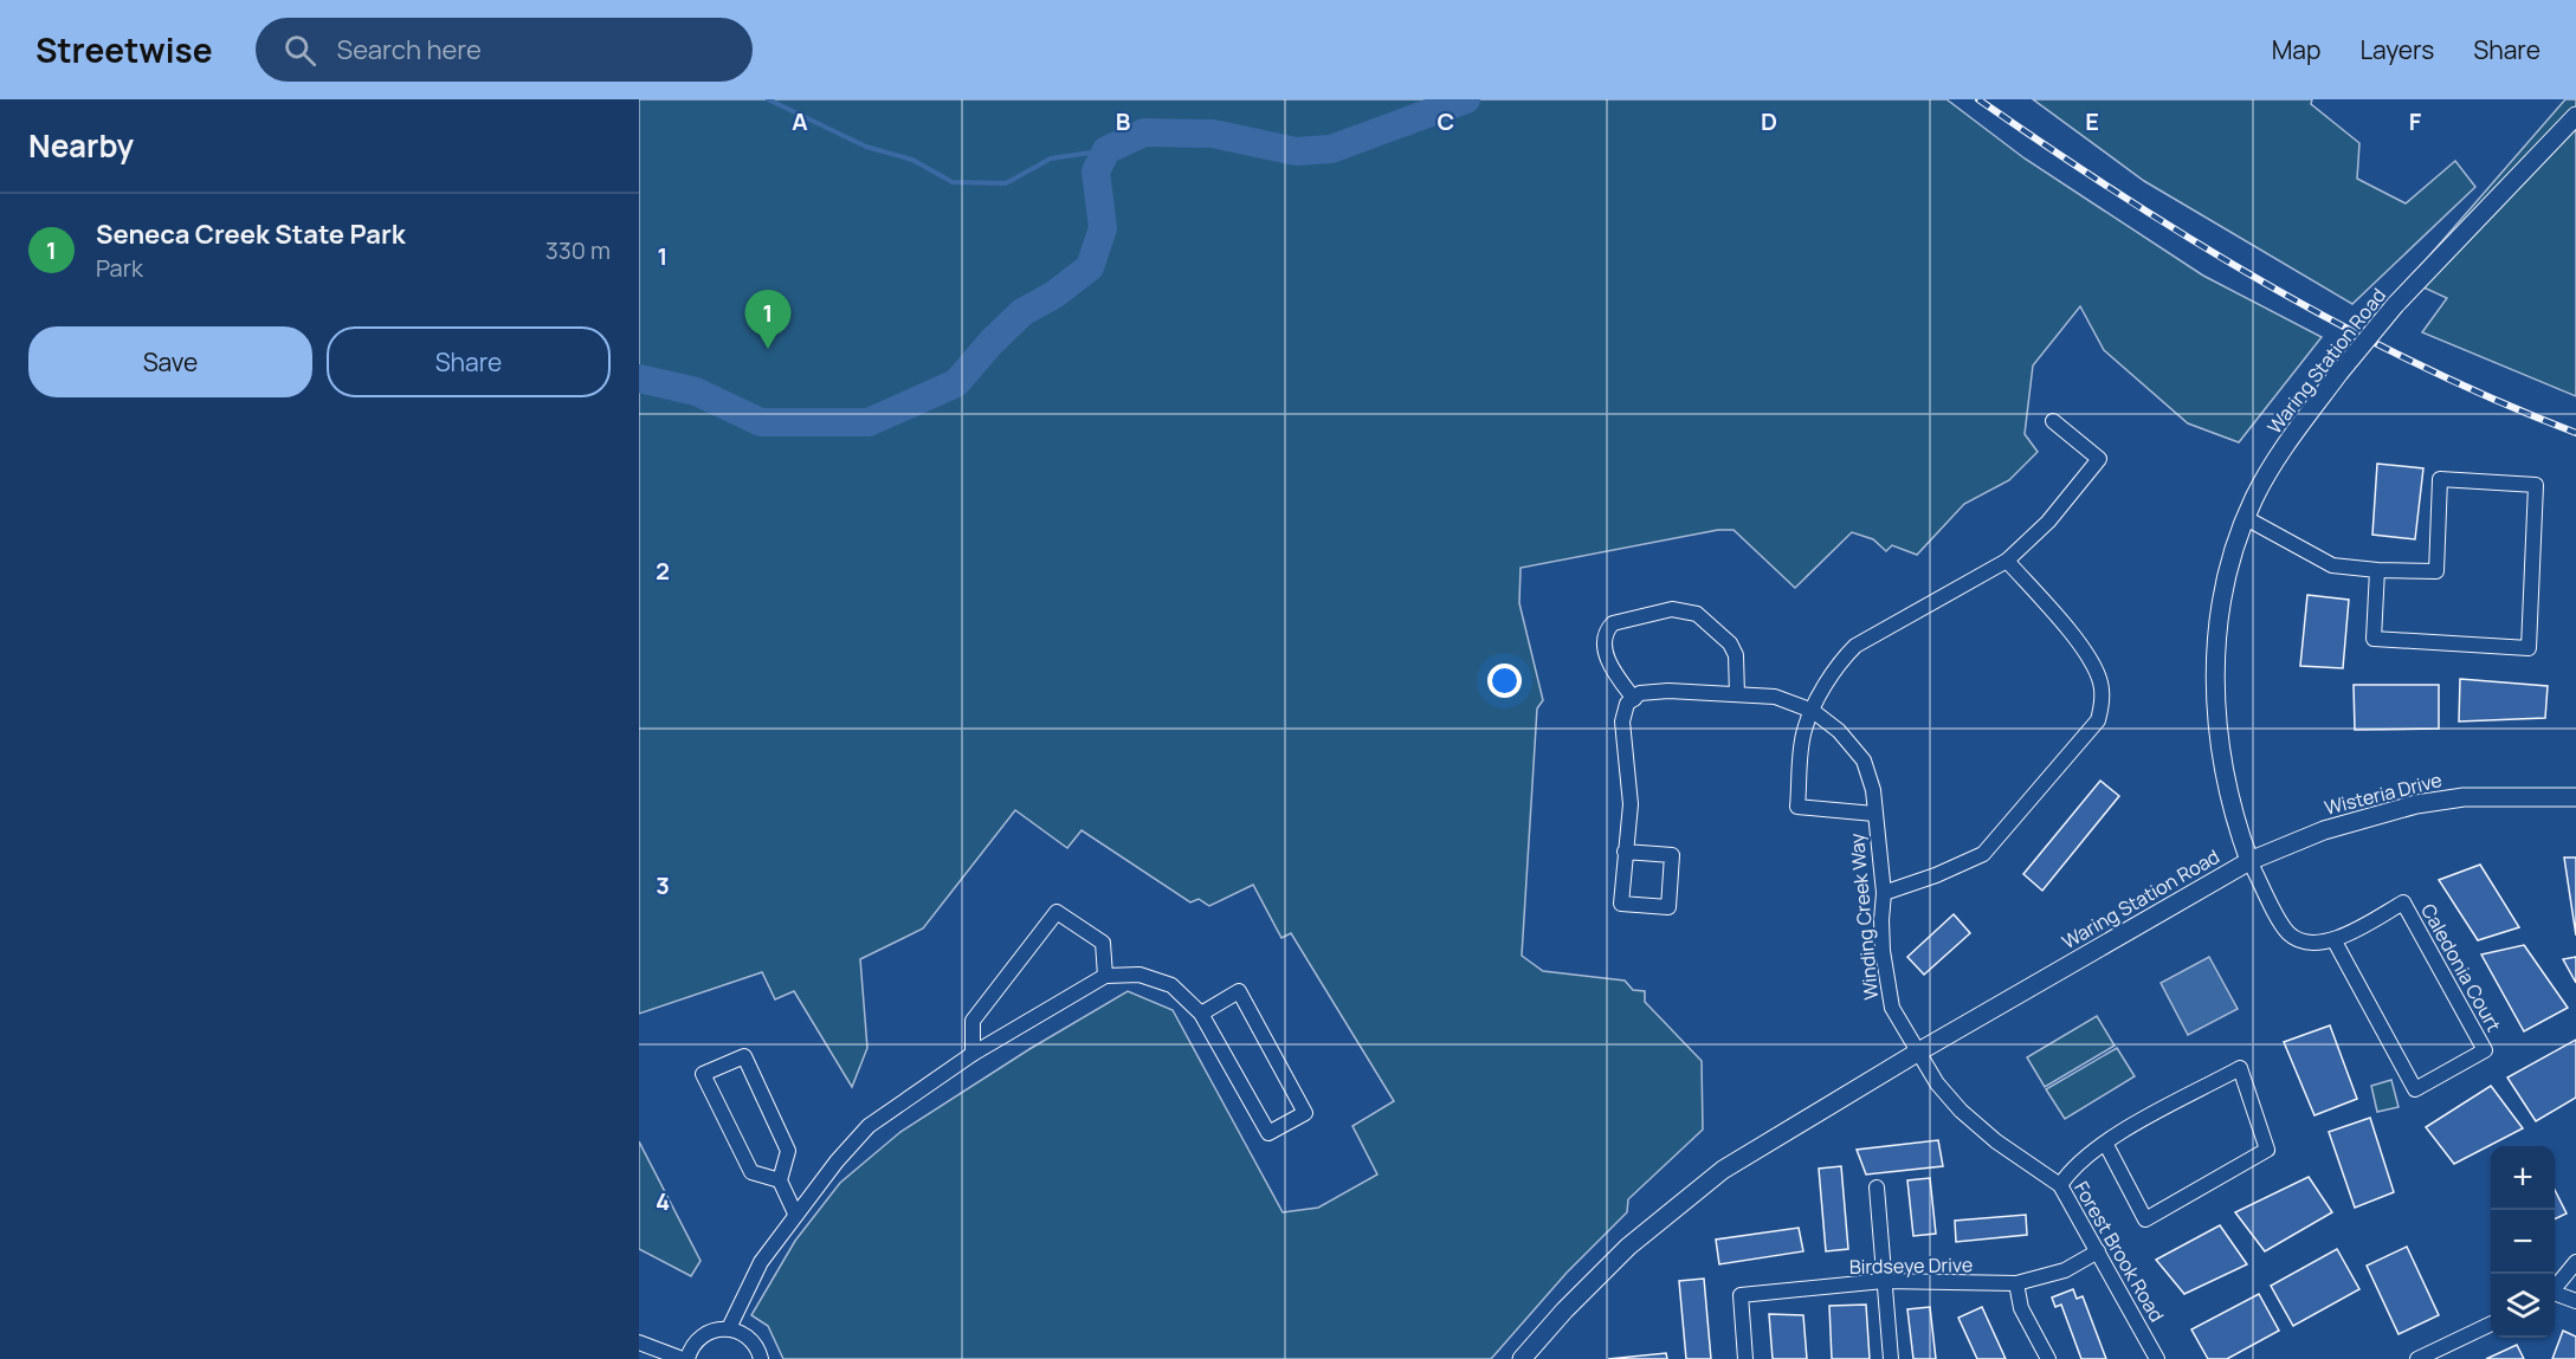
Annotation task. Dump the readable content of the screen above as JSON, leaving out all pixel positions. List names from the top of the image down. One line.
{"streets":{"street":["Waring Station Road","Wisteria Drive","Winding Creek Way","Caledonia Court","Forest Brook Road","Birdseye Drive"]},"crossings":[["Waring Station Road","Wisteria Drive"],["Waring Station Road","Winding Creek Way"],["Waring Station Road","Caledonia Court"],["Waring Station Road","Forest Brook Road"],["Wisteria Drive","Caledonia Court"],["Winding Creek Way","Forest Brook Road"],["Forest Brook Road","Birdseye Drive"]],"page":{"header":"Streetwise","search":"Search here","nav":["Map","Layers","Share"],"heading":"Nearby","list":[{"mark":"1","name":"Seneca Creek State Park","note":"Park","value":"330 m"}],"pins":"1","buttons":["Save","Share"],"map_buttons":["+","−"]},"grid":{"columns":["A","B","C","D","E","F"],"rows":["1","2","3","4"]}}
